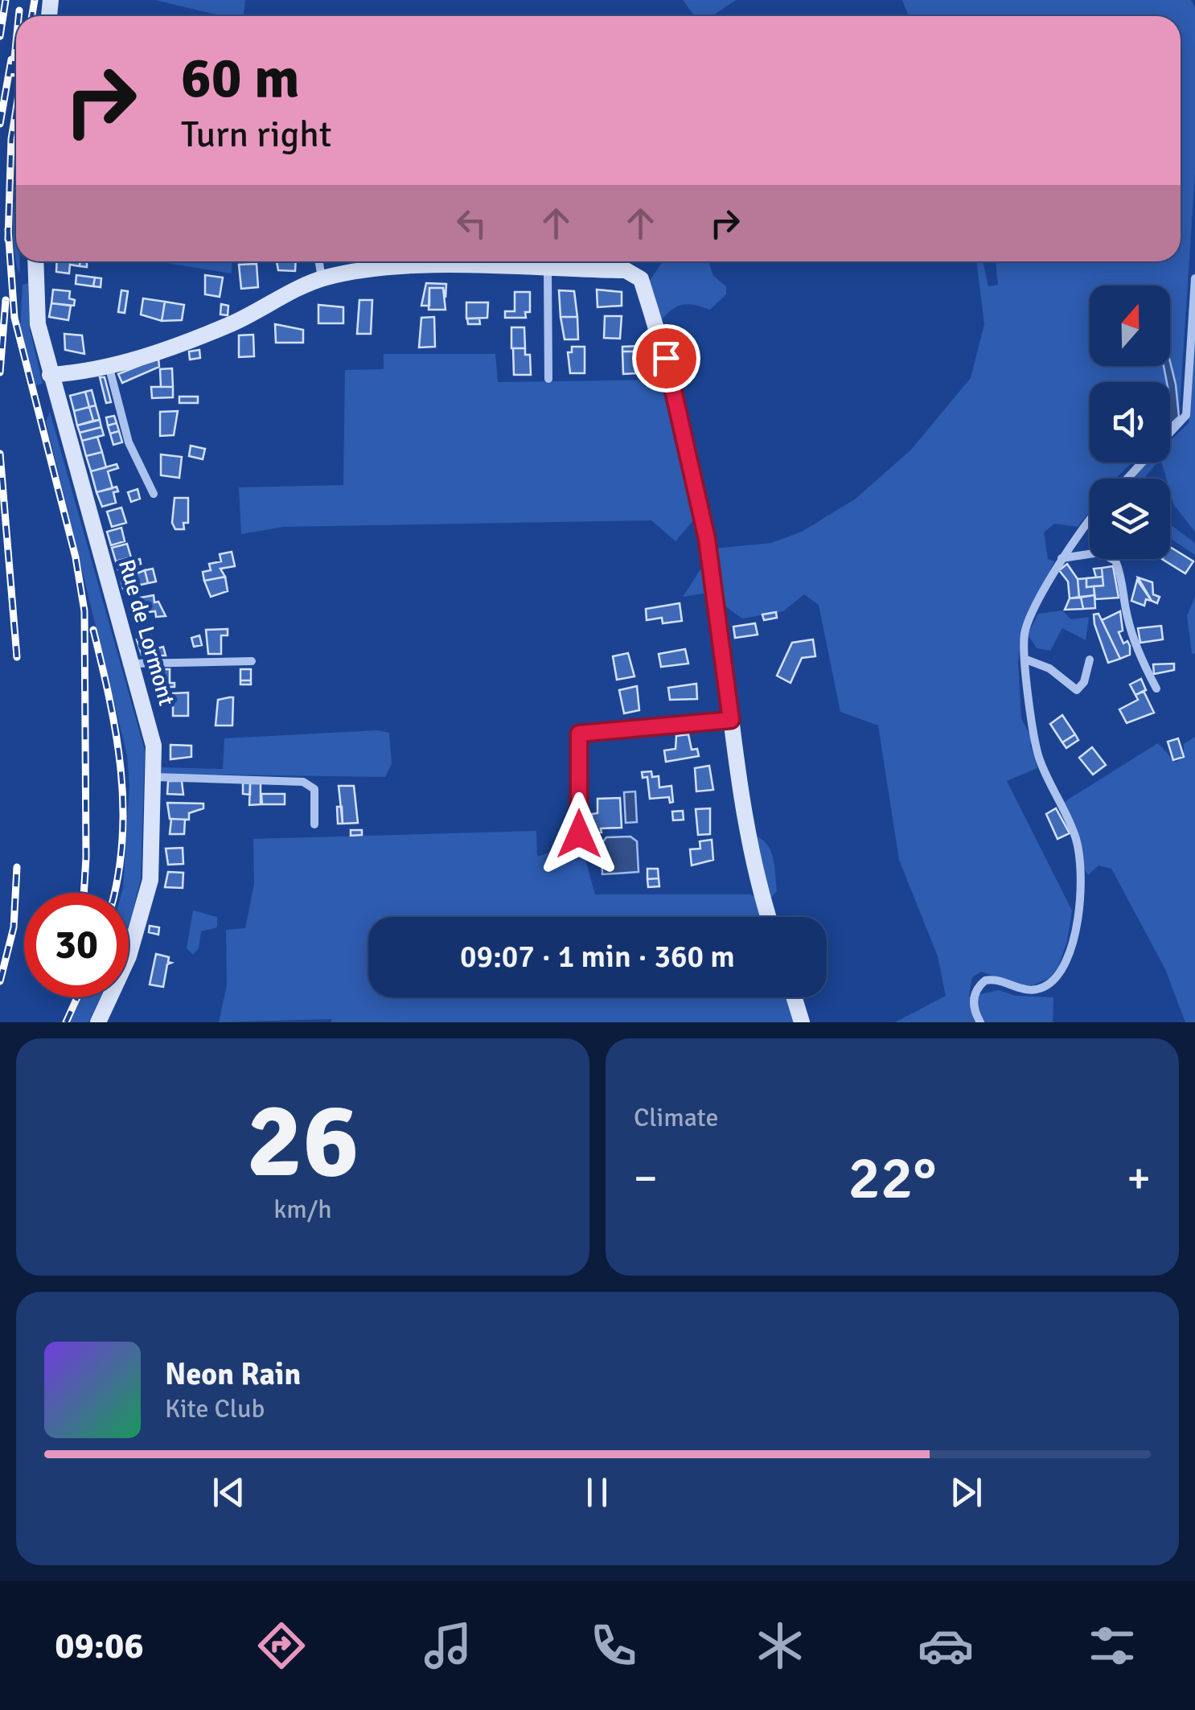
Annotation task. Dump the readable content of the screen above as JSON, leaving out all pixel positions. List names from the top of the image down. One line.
{"streets":{"street":["Rue de Lormont"]},"north":"top","page":{"turn":["60 m","Turn right"],"limit":"30","trip":"09:07 · 1 min · 360 m","tile":[["26","km/h"],"Climate"],"heat":["−","22°","+"],"song":["Neon Rain","Kite Club"],"tabs":"09:06"}}
